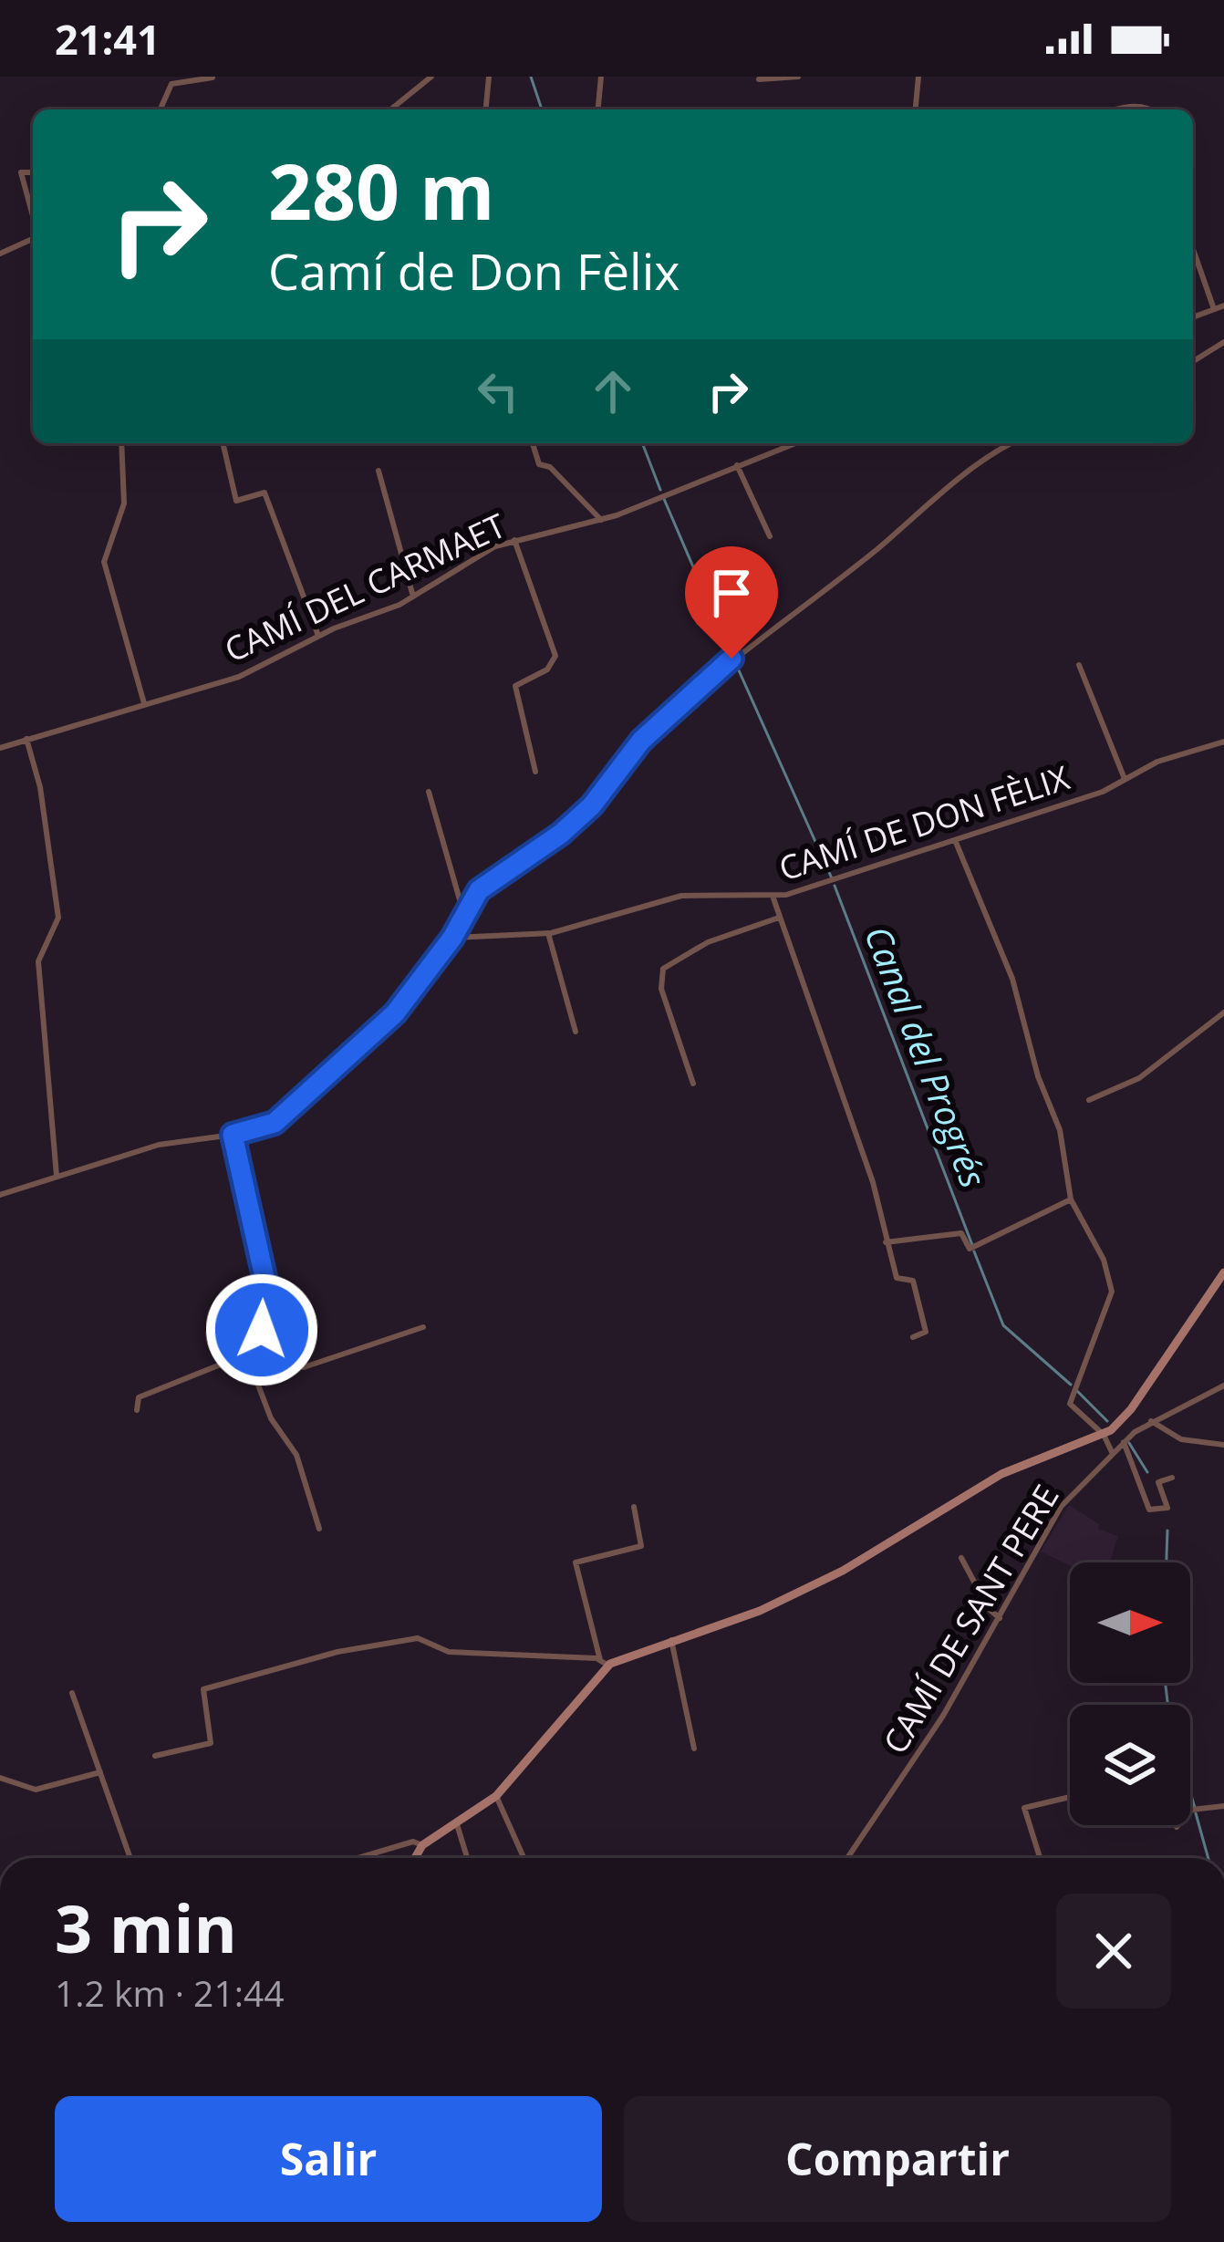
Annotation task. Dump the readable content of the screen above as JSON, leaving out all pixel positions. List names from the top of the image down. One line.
{"streets":{"street":["CAMÍ DEL CARMAET","CAMÍ DE DON FÈLIX","CAMÍ DE SANT PERE"]},"water":["Canal del Progrés"],"north":"right","page":{"status":"21:41","turn":["280 m","Camí de Don Fèlix"],"heading":["3 min","1.2 km · 21:44"],"buttons":["Salir","Compartir"]}}
